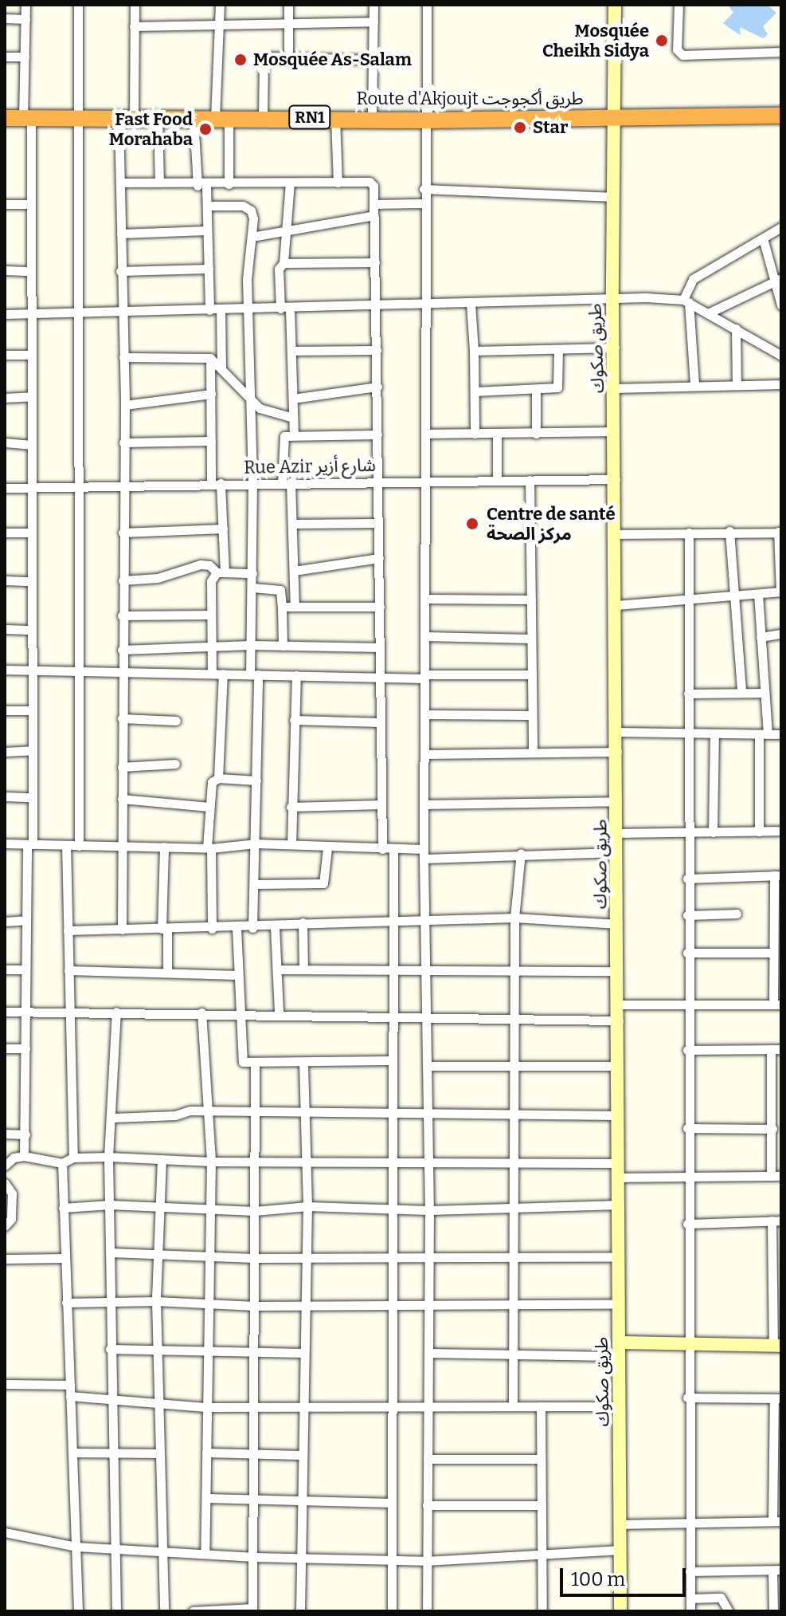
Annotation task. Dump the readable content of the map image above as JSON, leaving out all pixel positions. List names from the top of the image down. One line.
{"streets":{"highway":["Route d'Akjoujt طريق أكجوجت","RN1"],"street":["طريق صكوك","Rue Azir شارع أزير"]},"crossings":[["Route d'Akjoujt طريق أكجوجت","طريق صكوك"],["طريق صكوك","Rue Azir شارع أزير"]],"places":["Mosquée Cheikh Sidya","Mosquée As-Salam","Star","Fast Food Morahaba","Centre de santé مركز الصحة"],"scale_bar":"100 m"}
